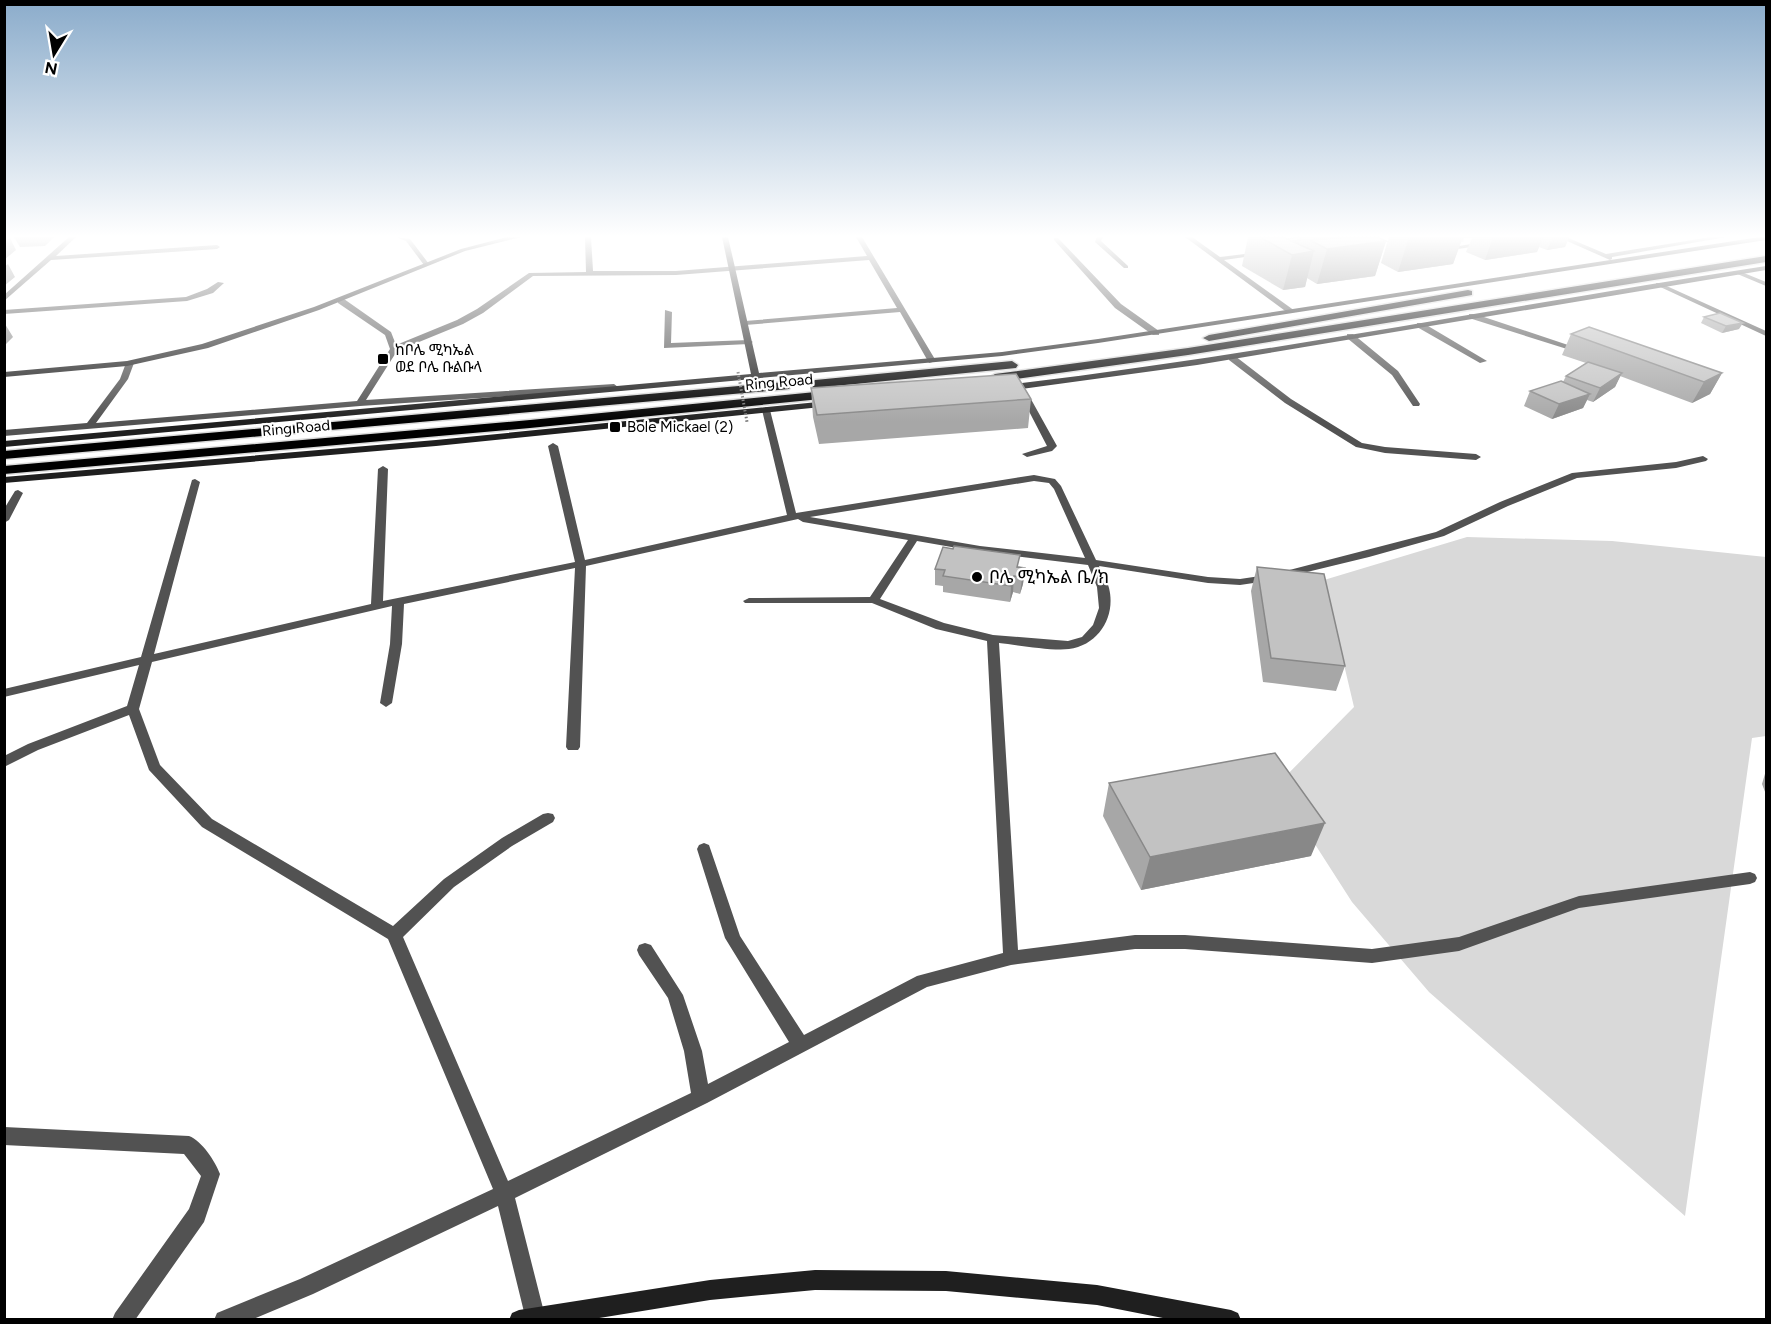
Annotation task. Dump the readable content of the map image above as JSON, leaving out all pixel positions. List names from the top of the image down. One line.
{"streets":{"highway":["Ring Road"]},"places":{"transit":["ከቦሌ ሚካኤል ወደ ቦሌ ቡልቡላ","Bole Mickael (2)"],"other":["ቦሌ ሚካኤል ቤ/ክ"]},"north":"bottom"}
